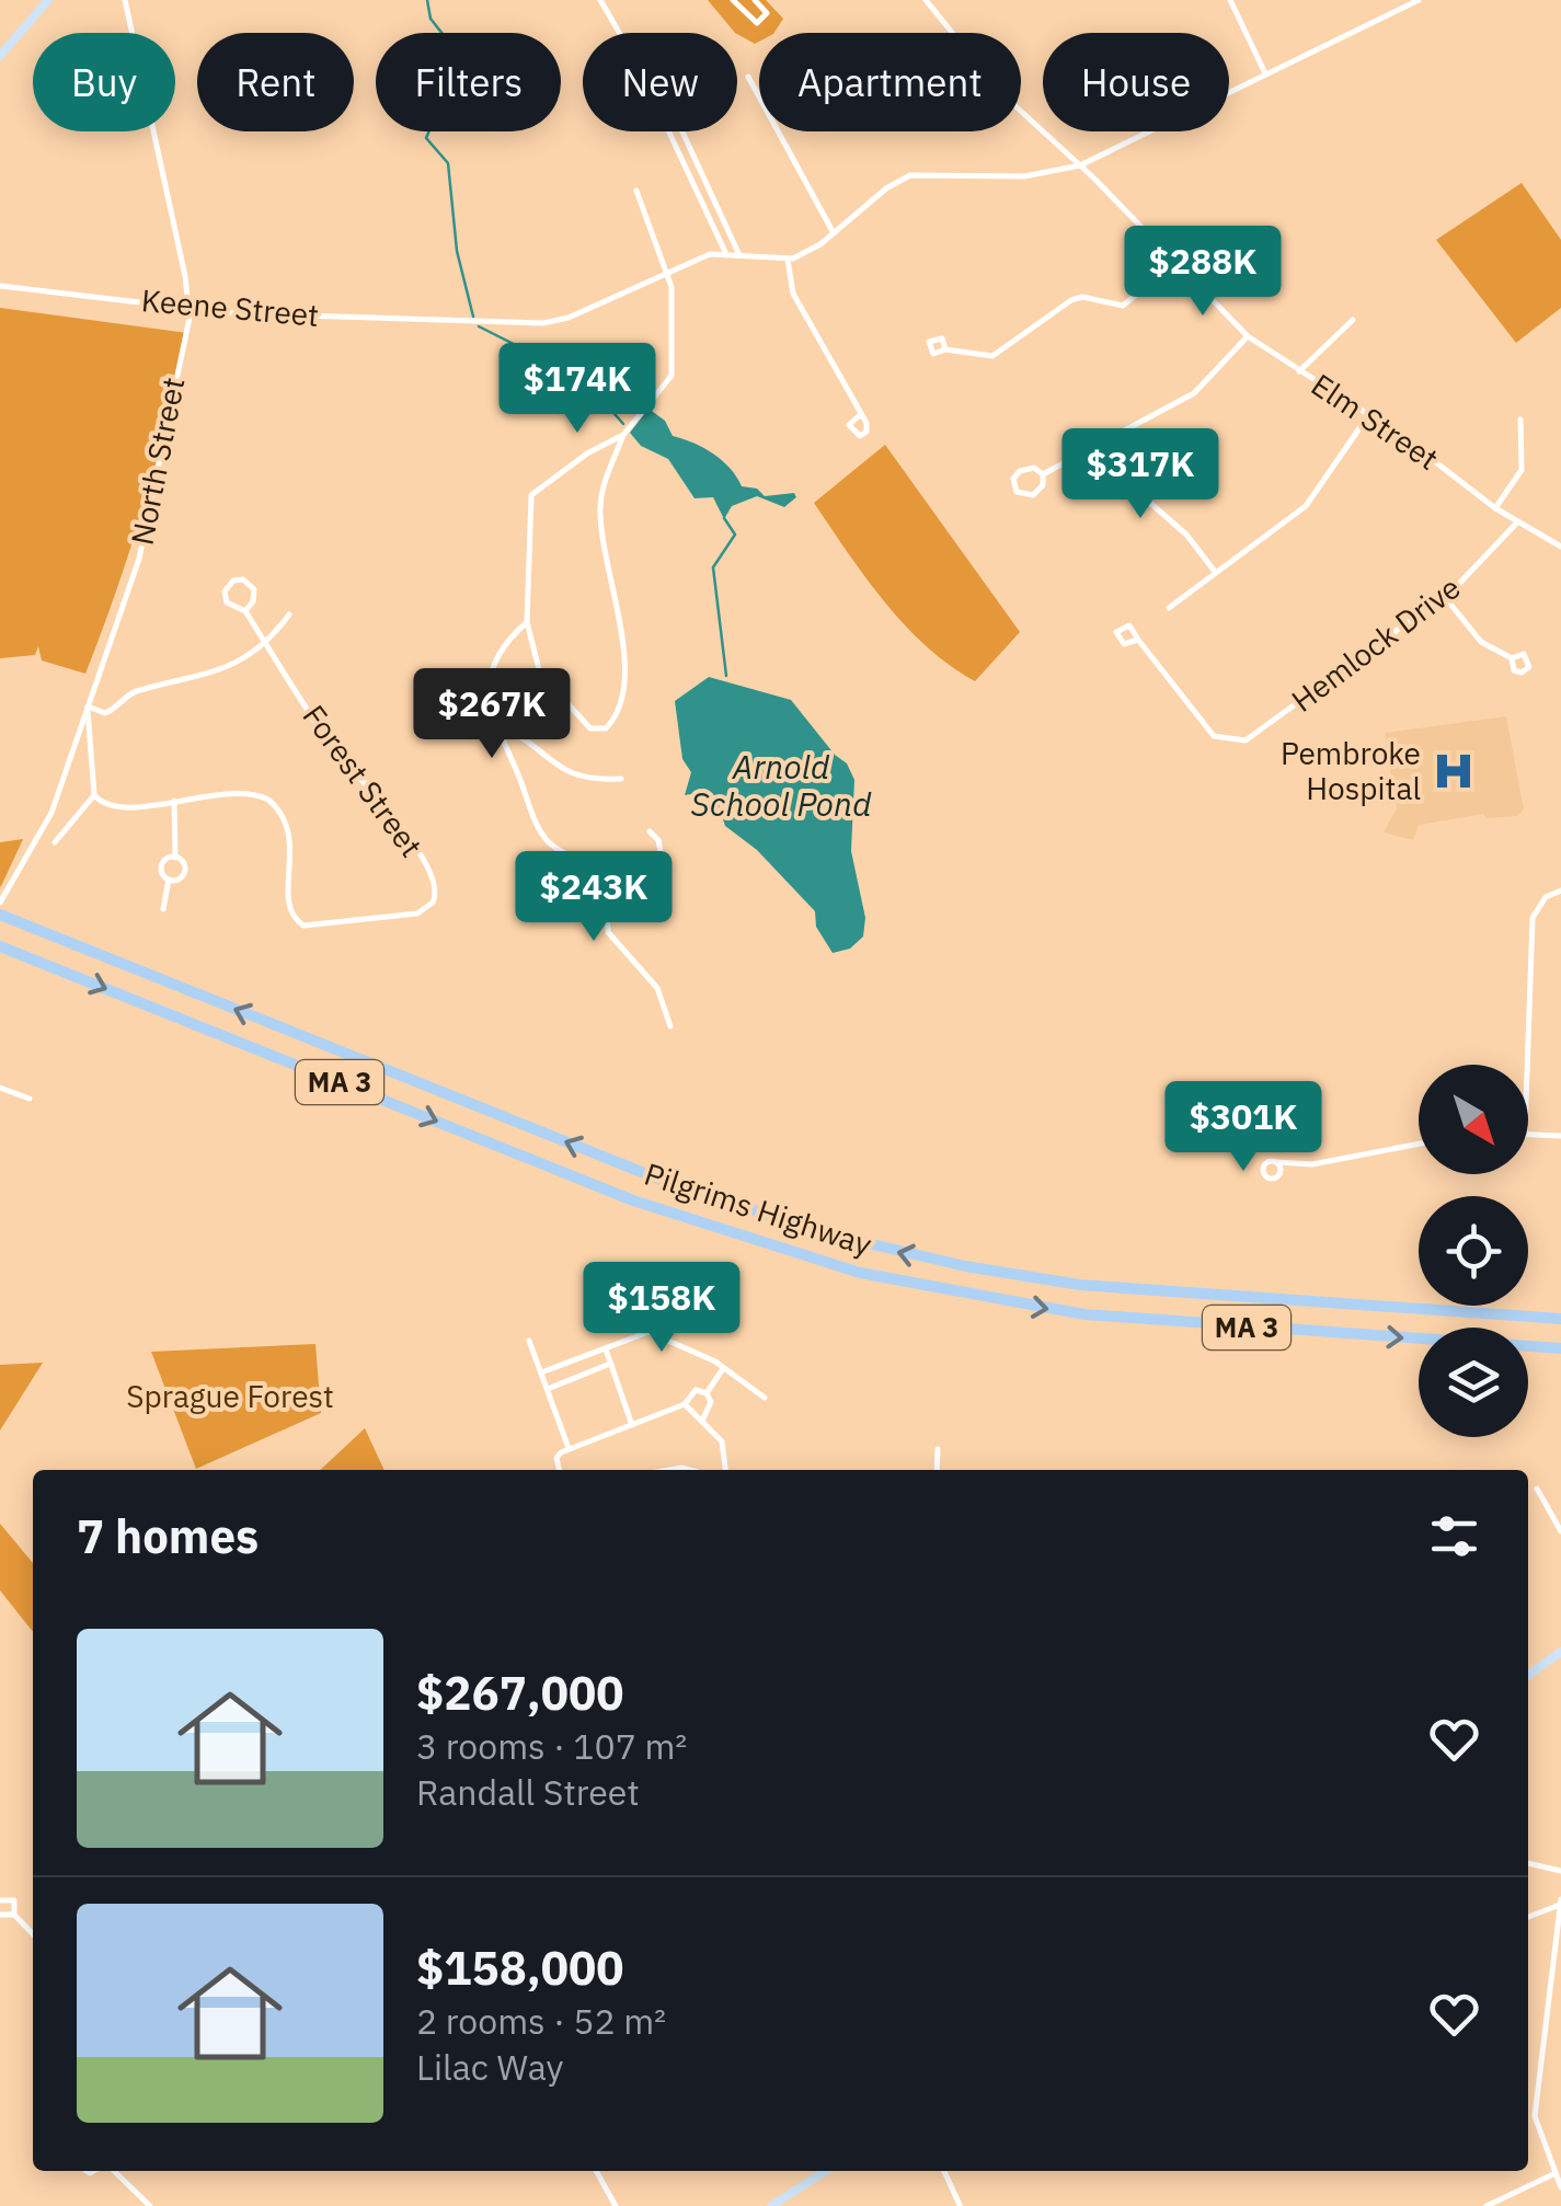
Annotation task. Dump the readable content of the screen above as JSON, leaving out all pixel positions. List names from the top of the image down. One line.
{"streets":{"highway":["MA 3","Pilgrims Highway"],"street":["Keene Street","Elm Street","North Street","Hemlock Drive","Forest Street"]},"crossings":[["Keene Street","North Street"],["Elm Street","Hemlock Drive"]],"water":["Arnold School Pond"],"parks":["Sprague Forest"],"places":{"hospital":["Pembroke Hospital"]},"north":"bottom right","page":{"chip":["Buy","Rent","Filters","New","Apartment","House"],"price":["$288K","$174K","$317K","$267K","$243K","$301K","$158K"],"heading":"7 homes","list":[{"name":"$267,000","note":"3 rooms · 107 m² · Randall Street"},{"name":"$158,000","note":"2 rooms · 52 m² · Lilac Way"}]}}
